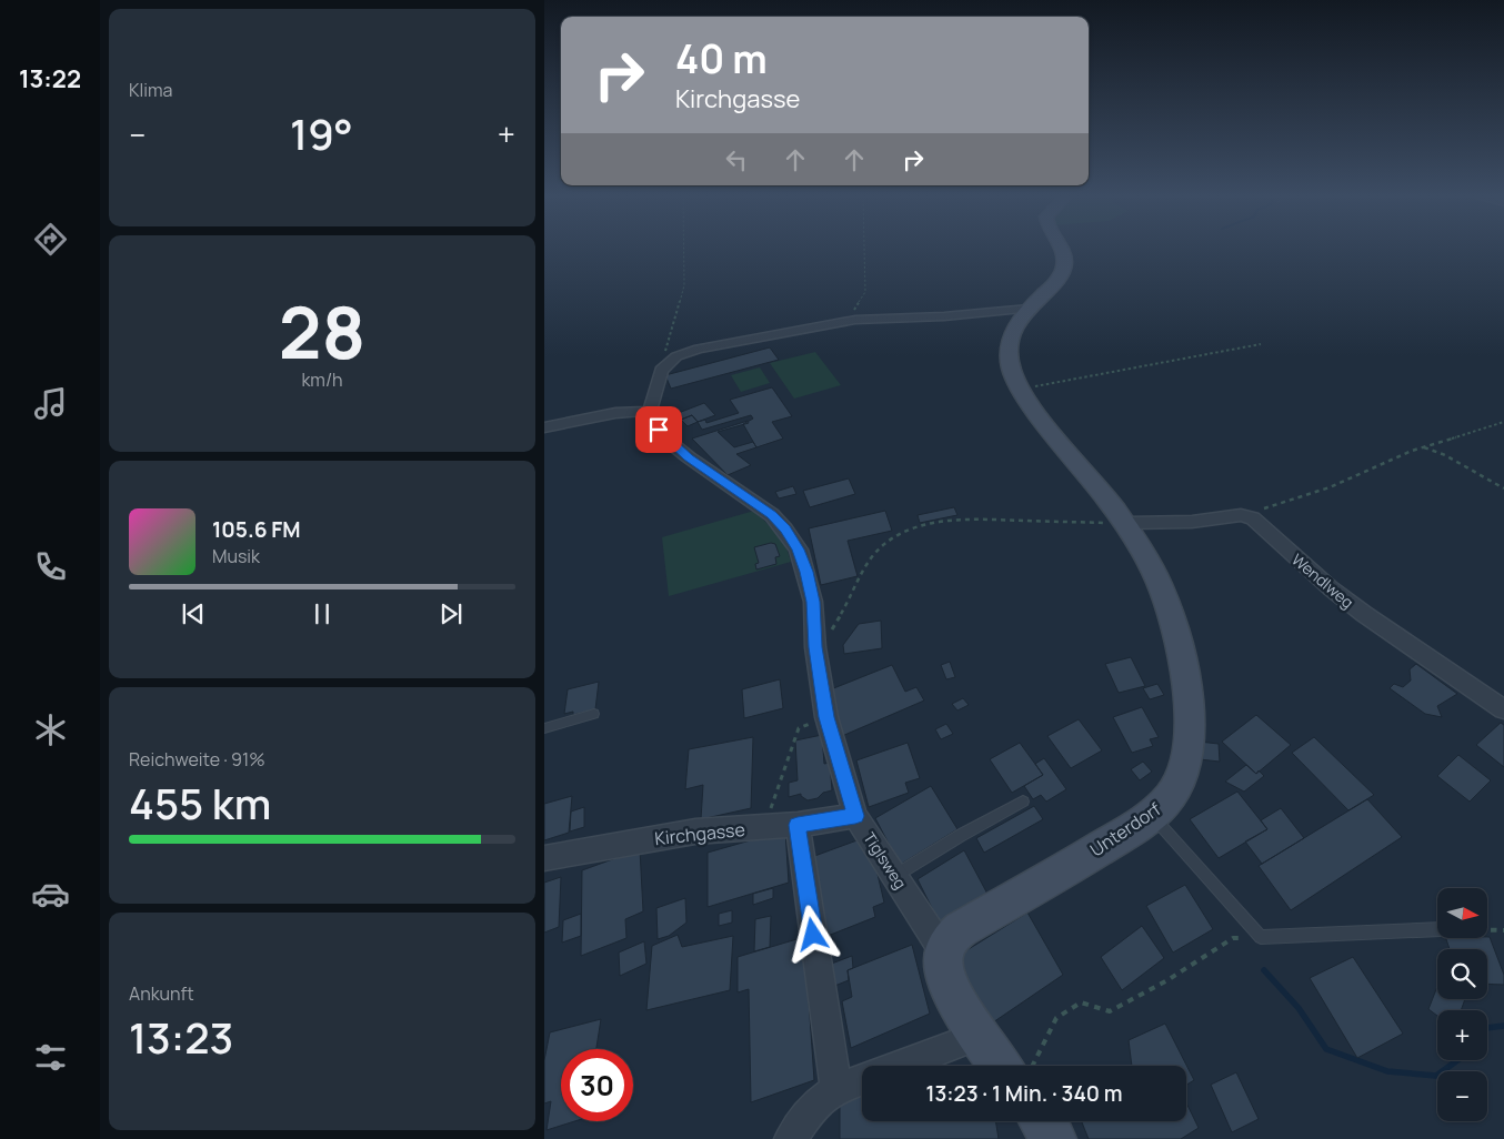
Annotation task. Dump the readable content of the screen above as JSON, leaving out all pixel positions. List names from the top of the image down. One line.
{"streets":{"main road":["Unterdorf"],"street":["Wendlweg","Kirchgasse","Tiglsweg"]},"crossings":[["Unterdorf","Tiglsweg"],["Kirchgasse","Tiglsweg"]],"north":"right","page":{"tabs":"13:22","tile":["Klima",["28","km/h"],["Reichweite · 91%","455 km"],["Ankunft","13:23"]],"turn":["40 m","Kirchgasse"],"heat":["−","19°","+"],"song":["105.6 FM","Musik"],"map_buttons":["+","−"],"limit":"30","trip":"13:23 · 1 Min. · 340 m"}}
